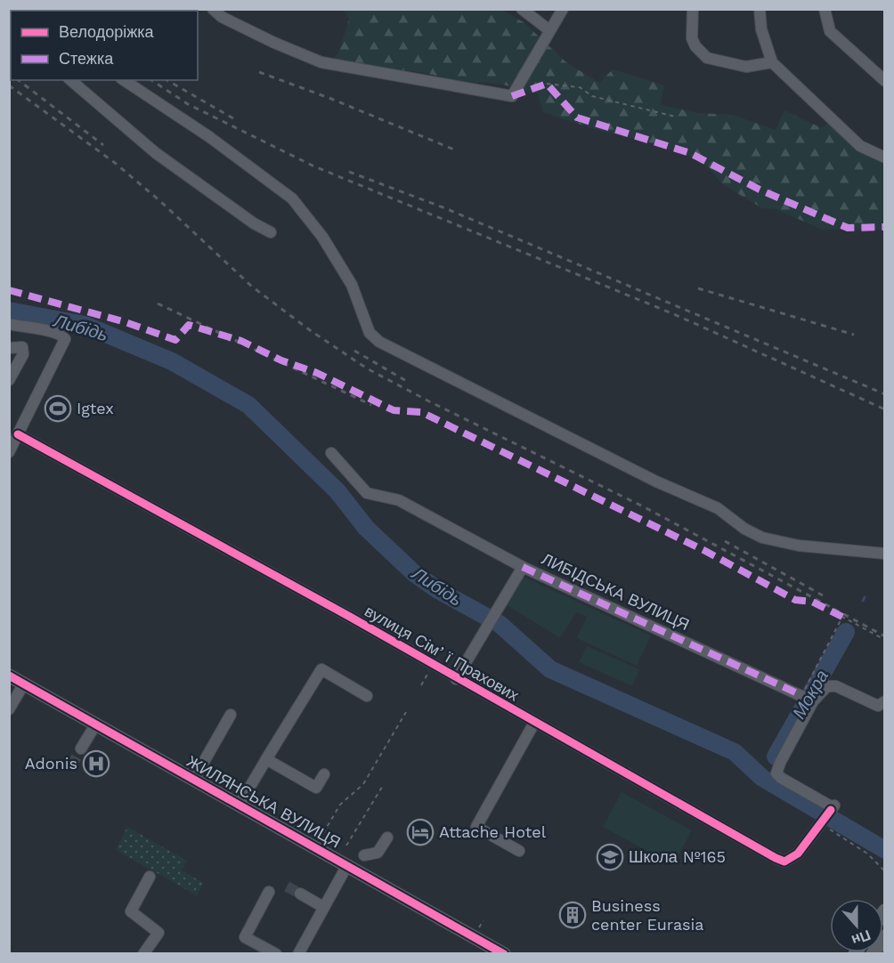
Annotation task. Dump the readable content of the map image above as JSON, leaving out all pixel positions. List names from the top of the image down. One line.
{"streets":{"main road":["ЖИЛЯНСЬКА ВУЛИЦЯ"],"street":["ЛИБІДСЬКА ВУЛИЦЯ","вулиця Сімʼї Прахових"]},"crossings":[["ЛИБІДСЬКА ВУЛИЦЯ","вулиця Сімʼї Прахових"]],"water":["Либідь","Мокра"],"places":{"sports":["Igtex"],"hospital":["Adonis"],"hotel":["Attache Hotel"],"school or university":["Школа №165"],"building":["Business center Eurasia"]},"legend":["Велодоріжка","Стежка"],"north":"bottom"}
